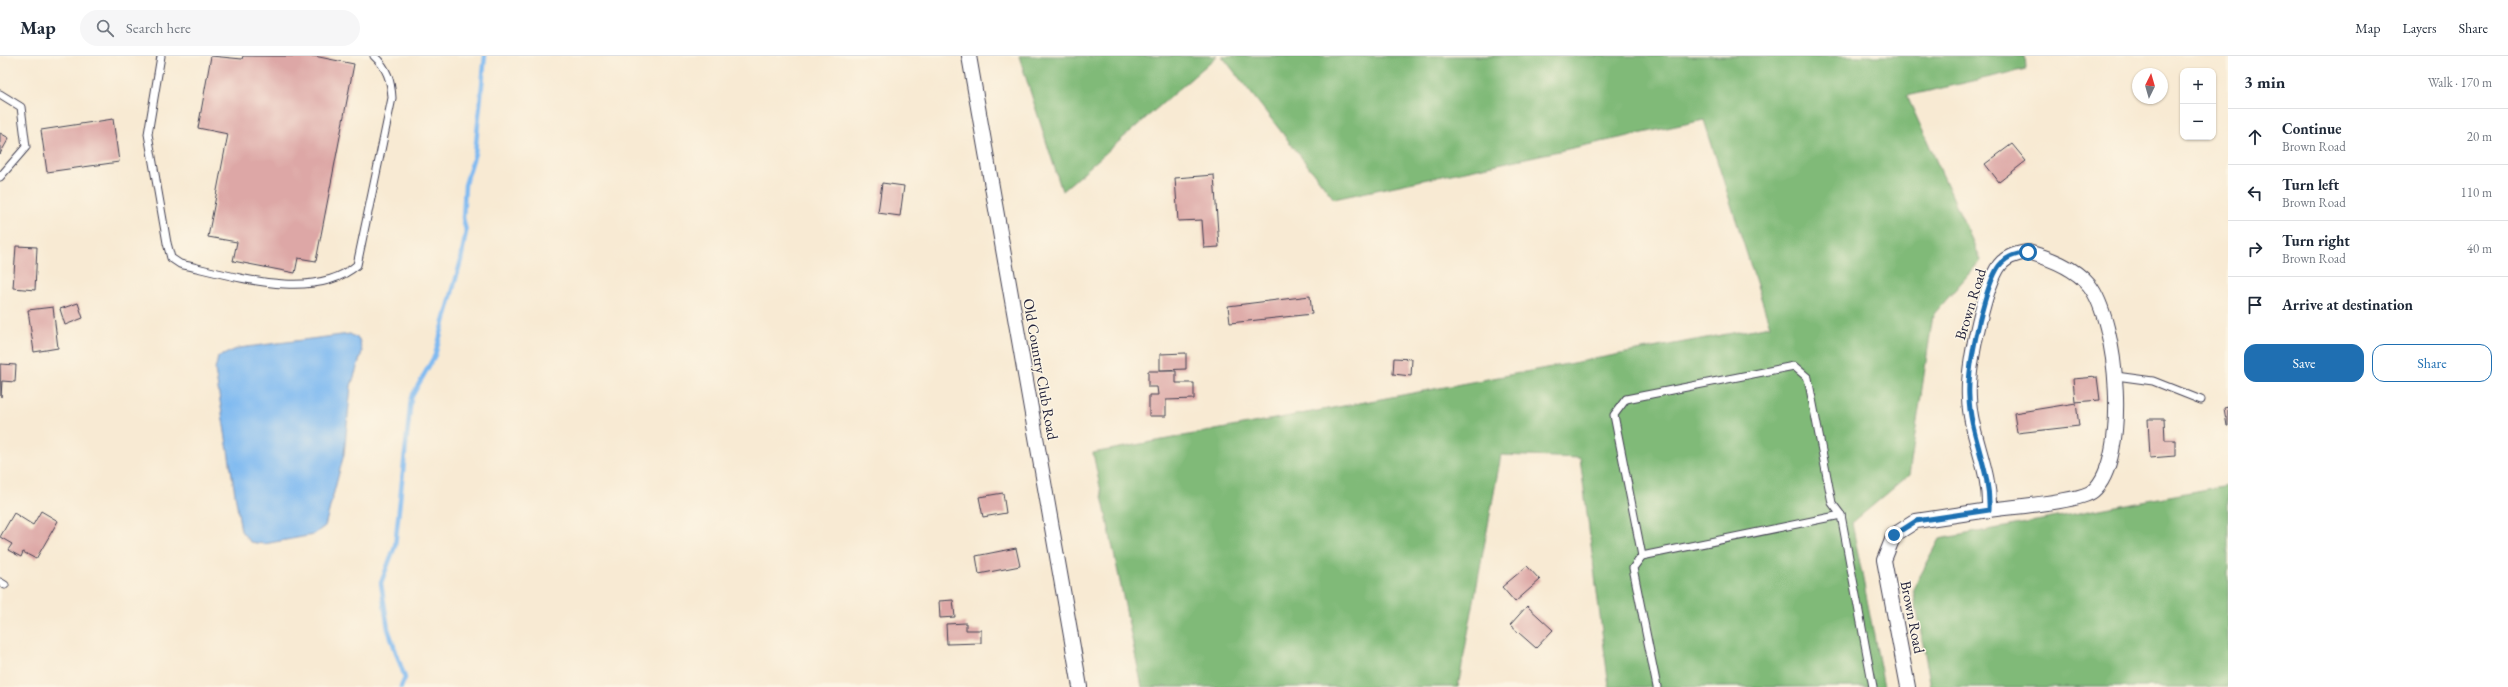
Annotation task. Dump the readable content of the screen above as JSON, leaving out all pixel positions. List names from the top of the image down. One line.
{"streets":{"street":["Brown Road","Old Country Club Road"]},"north":"top","page":{"header":"Map","search":"Search here","nav":["Map","Layers","Share"],"heading":["3 min","Walk · 170 m"],"map_buttons":["+","−"],"list":[["Continue","Brown Road","20 m"],["Turn left","Brown Road","110 m"],["Turn right","Brown Road","40 m"],"Arrive at destination"],"buttons":["Save","Share"]}}
